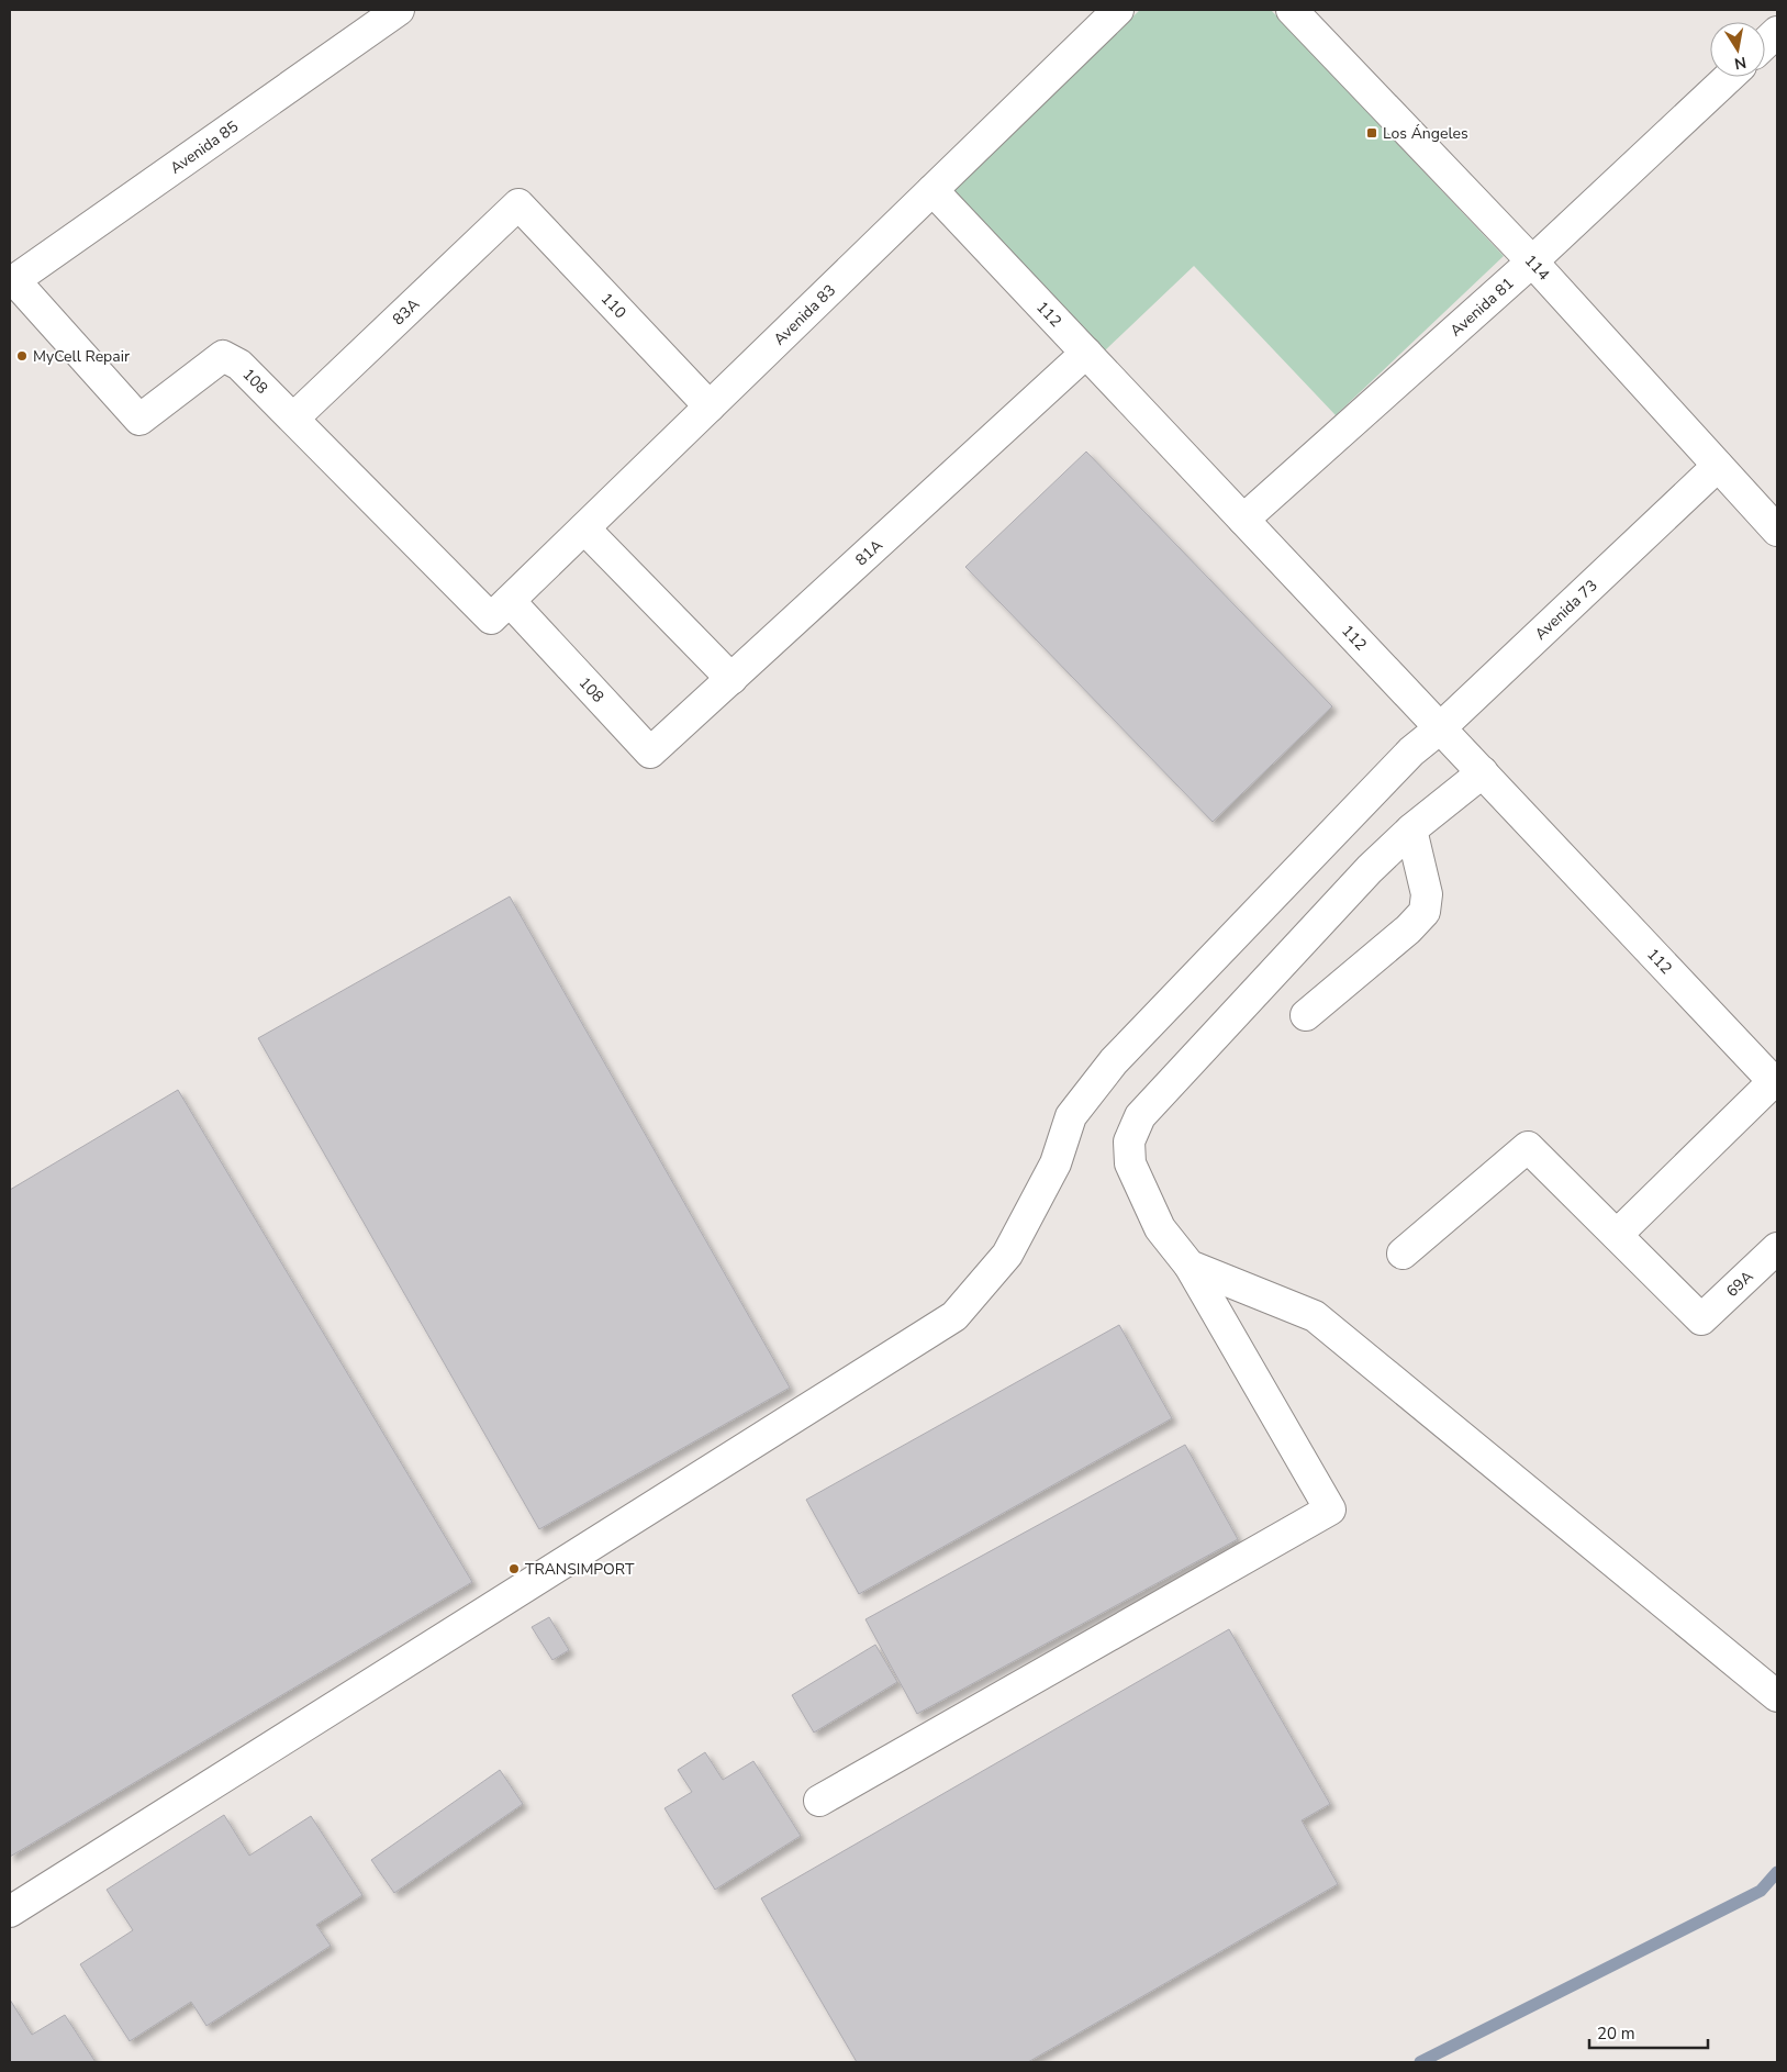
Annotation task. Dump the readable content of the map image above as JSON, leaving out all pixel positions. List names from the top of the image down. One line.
{"streets":{"street":["Avenida 85","114","110","Avenida 81","83A","Avenida 83","112","108","81A","Avenida 73","69A"]},"crossings":[["Avenida 85","108"],["114","Avenida 81"],["114","Avenida 73"],["110","83A"],["110","Avenida 83"],["Avenida 81","112"],["83A","108"],["Avenida 83","112"],["Avenida 83","108"],["112","81A"],["112","Avenida 73"],["108","81A"]],"places":{"transit":["Los Ángeles"],"other":["MyCell Repair","TRANSIMPORT"]},"scale_bar":"20 m","north":"bottom"}
